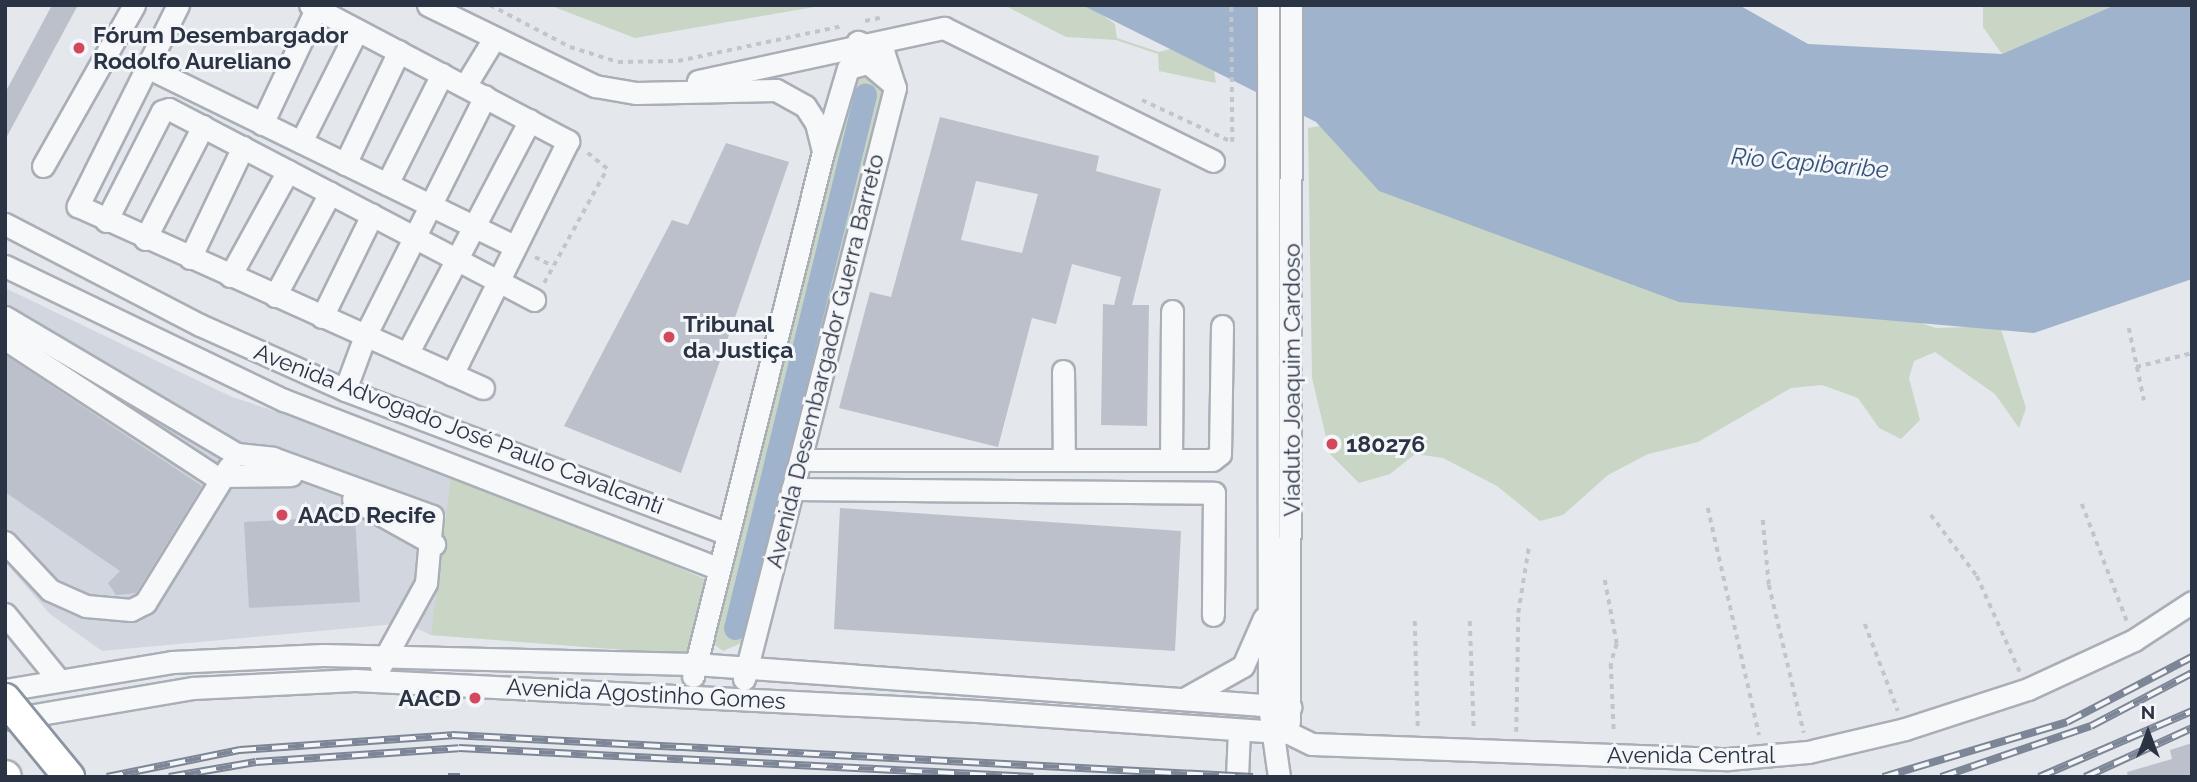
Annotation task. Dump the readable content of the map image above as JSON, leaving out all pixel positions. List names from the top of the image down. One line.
{"streets":{"street":["Avenida Desembargador Guerra Barreto","Viaduto Joaquim Cardoso","Avenida Advogado José Paulo Cavalcanti","Avenida Agostinho Gomes","Avenida Central"]},"crossings":[["Avenida Desembargador Guerra Barreto","Avenida Agostinho Gomes"],["Viaduto Joaquim Cardoso","Avenida Agostinho Gomes"],["Viaduto Joaquim Cardoso","Avenida Central"],["Avenida Agostinho Gomes","Avenida Central"]],"water":["Rio Capibaribe"],"places":["Fórum Desembargador Rodolfo Aureliano","Tribunal da Justiça","180276","AACD Recife","AACD"],"north":"top"}
